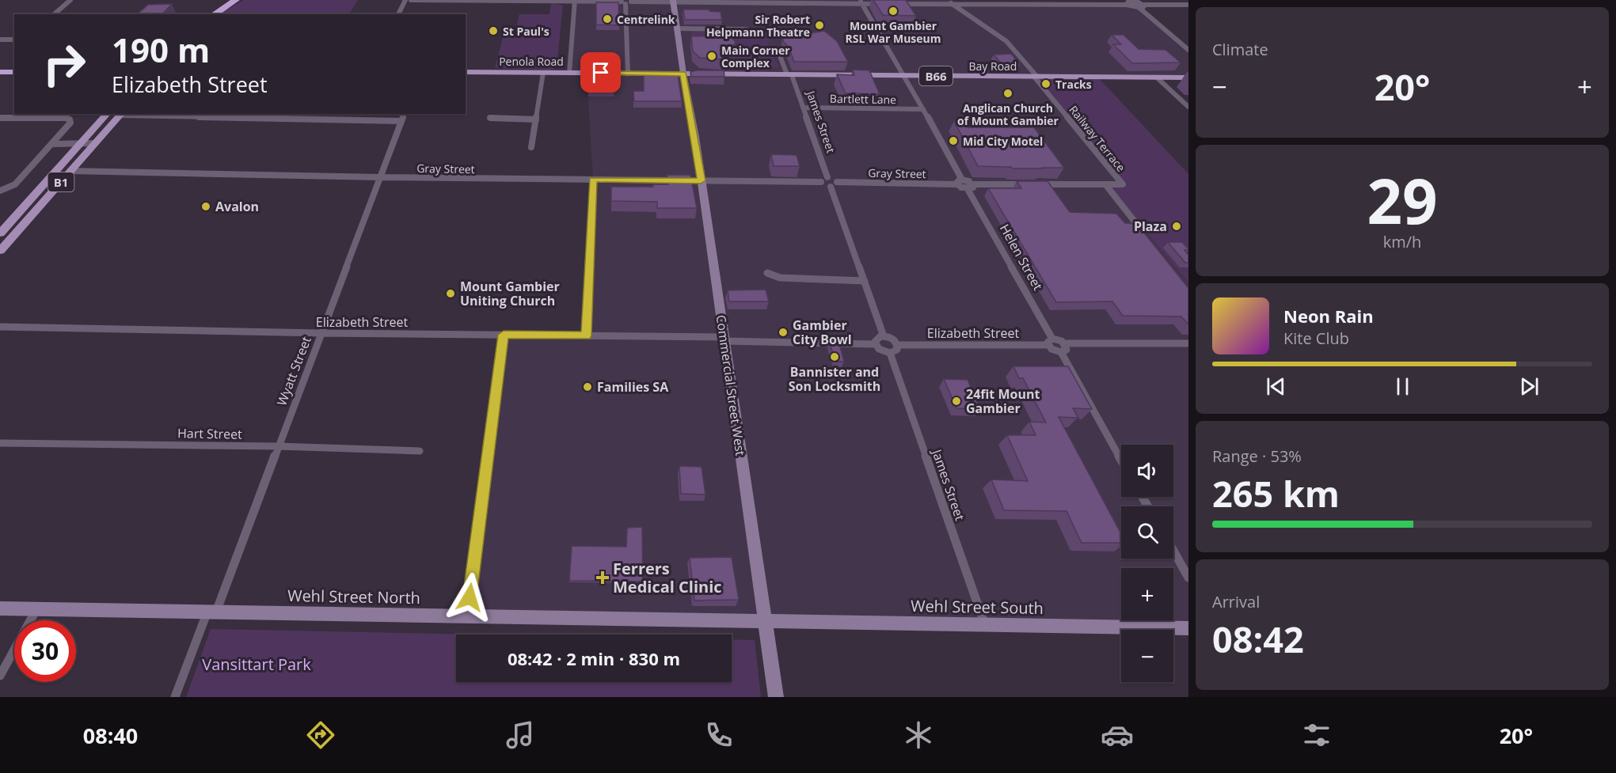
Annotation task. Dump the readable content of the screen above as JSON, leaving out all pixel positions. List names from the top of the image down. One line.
{"streets":{"main road":["Penola Road","Bay Road","B66","B1"],"street":["Bartlett Lane","James Street","Railway Terrace","Gray Street","Helen Street","Elizabeth Street","Wyatt Street","Commercial Street West","Hart Street","Wehl Street North","Wehl Street South"]},"crossings":[["Penola Road","Bay Road"],["Penola Road","Commercial Street West"],["Bay Road","James Street"],["Bay Road","Railway Terrace"],["Bay Road","Commercial Street West"],["Bartlett Lane","James Street"],["James Street","Elizabeth Street"],["James Street","Wehl Street South"],["Gray Street","B1"],["Gray Street","Wyatt Street"],["Gray Street","Commercial Street West"],["Helen Street","Elizabeth Street"],["Elizabeth Street","Wyatt Street"],["Elizabeth Street","Commercial Street West"],["Wyatt Street","Hart Street"],["Wyatt Street","Wehl Street North"],["Commercial Street West","Wehl Street North"],["Commercial Street West","Wehl Street South"],["Wehl Street North","Wehl Street South"]],"parks":["Vansittart Park"],"places":{"other":["Mount Gambier RSL War Museum","Centrelink","Sir Robert Helpmann Theatre","St Paul's","Main Corner Complex","Tracks","Anglican Church of Mount Gambier","Mid City Motel","Avalon","Plaza","Mount Gambier Uniting Church","Gambier City Bowl","Bannister and Son Locksmith","Families SA","24fit Mount Gambier"],"health":["Ferrers Medical Clinic"]},"page":{"tile":["Climate",["29","km/h"],["Range · 53%","265 km"],["Arrival","08:42"]],"turn":["190 m","Elizabeth Street"],"heat":["−","20°","+"],"song":["Neon Rain","Kite Club"],"map_buttons":["+","−"],"limit":"30","trip":"08:42 · 2 min · 830 m","tabs":["08:40","20°"]}}
